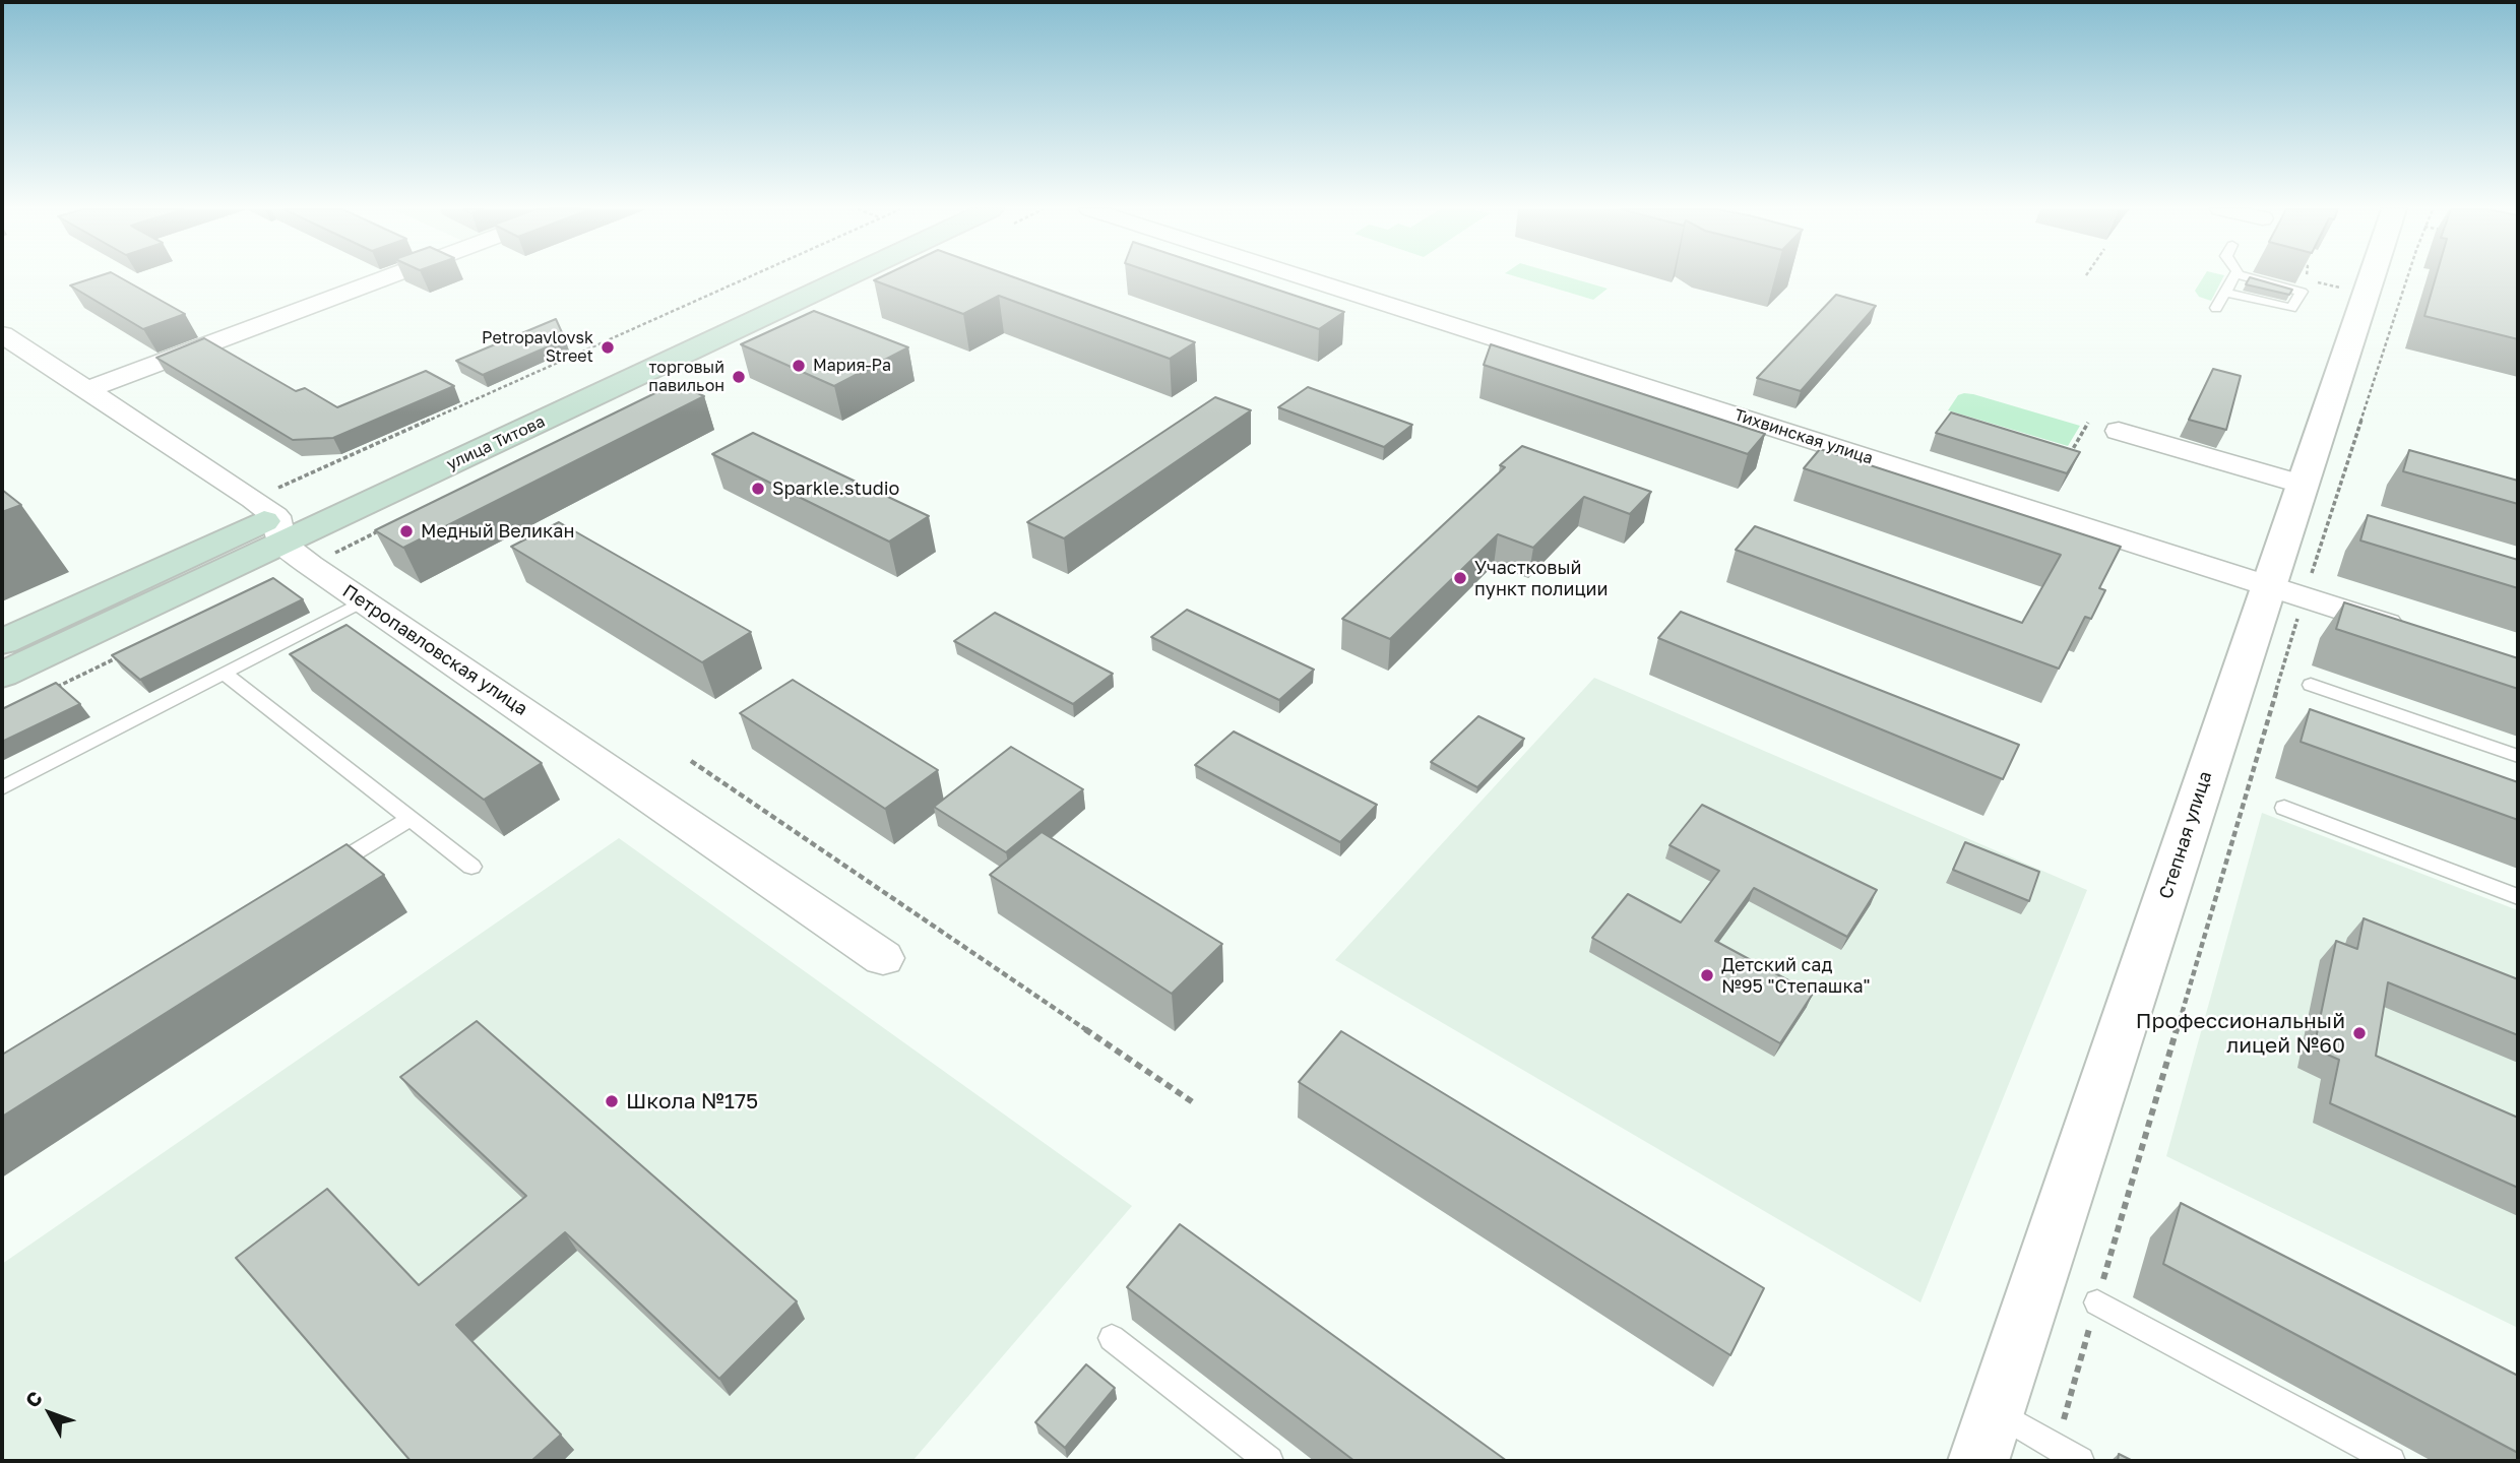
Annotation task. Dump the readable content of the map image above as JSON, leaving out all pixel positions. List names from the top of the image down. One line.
{"streets":{"main road":["улица Титова"],"street":["Тихвинская улица","Петропавловская улица","Степная улица"]},"crossings":[["Тихвинская улица","Степная улица"],["улица Титова","Петропавловская улица"]],"places":["Petropavlovsk Street","Мария-Ра","торговый павильон","Sparkle.studio","Медный Великан","Участковый пункт полиции","Детский сад №95 \"Степашка\"","Профессиональный лицей №60","Школа №175"],"north":"top left"}
